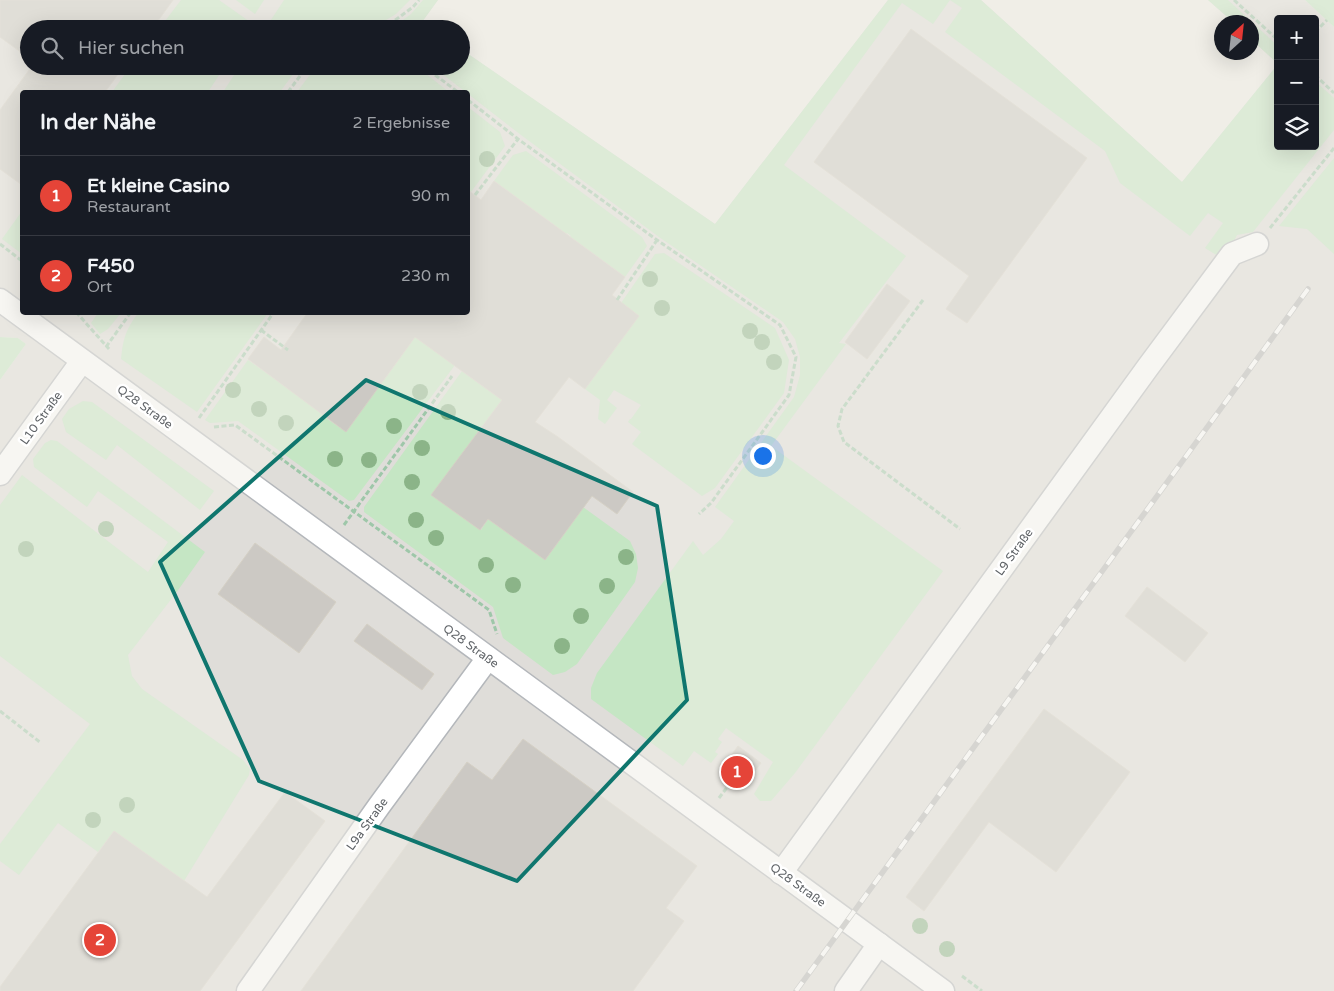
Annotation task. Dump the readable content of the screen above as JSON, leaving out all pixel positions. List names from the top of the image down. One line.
{"streets":{"lane":["Q28 Straße","L10 Straße","L9 Straße","L9a Straße"]},"crossings":[["Q28 Straße","L10 Straße"],["Q28 Straße","L9 Straße"],["Q28 Straße","L9a Straße"]],"north":"top right","page":{"map_buttons":["+","−"],"search":"Hier suchen","heading":["In der Nähe","2 Ergebnisse"],"list":[{"mark":"1","name":"Et kleine Casino","note":"Restaurant","value":"90 m"},{"mark":"2","name":"F450","note":"Ort","value":"230 m"}],"pins":["1","2"]}}
